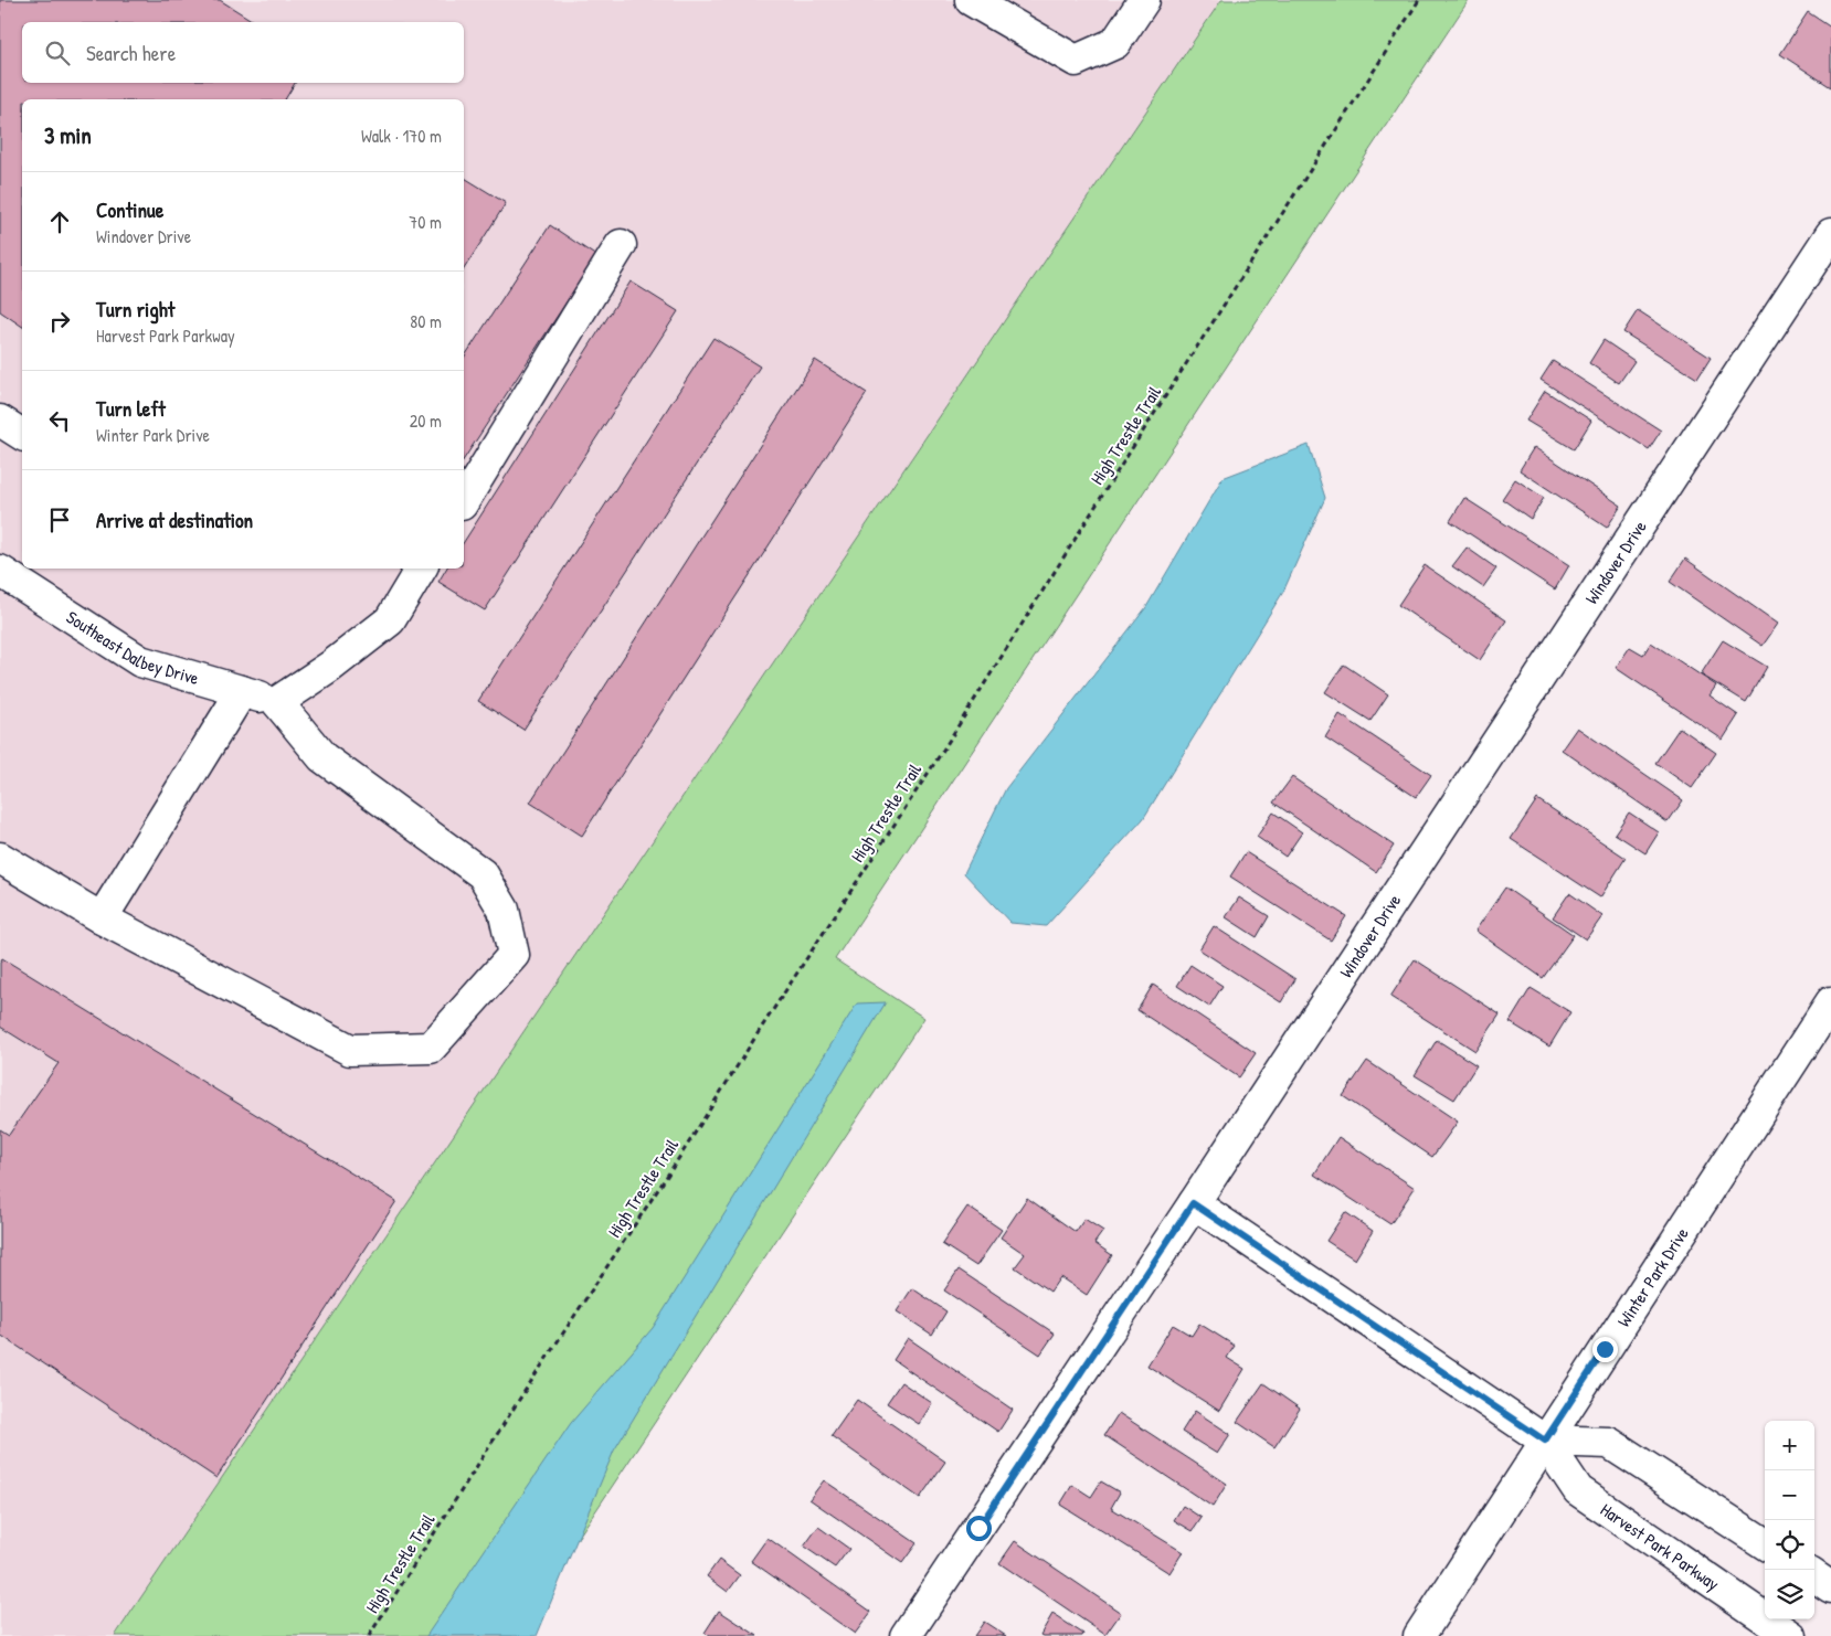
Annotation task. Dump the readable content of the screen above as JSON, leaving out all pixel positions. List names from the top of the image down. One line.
{"streets":{"street":["Windover Drive","Southeast Dalbey Drive","Winter Park Drive","Harvest Park Parkway"],"path":["High Trestle Trail"]},"crossings":[["Windover Drive","Harvest Park Parkway"],["Winter Park Drive","Harvest Park Parkway"]],"page":{"search":"Search here","heading":["3 min","Walk · 170 m"],"list":[["Continue","Windover Drive","70 m"],["Turn right","Harvest Park Parkway","80 m"],["Turn left","Winter Park Drive","20 m"],"Arrive at destination"],"map_buttons":["+","−"]}}
